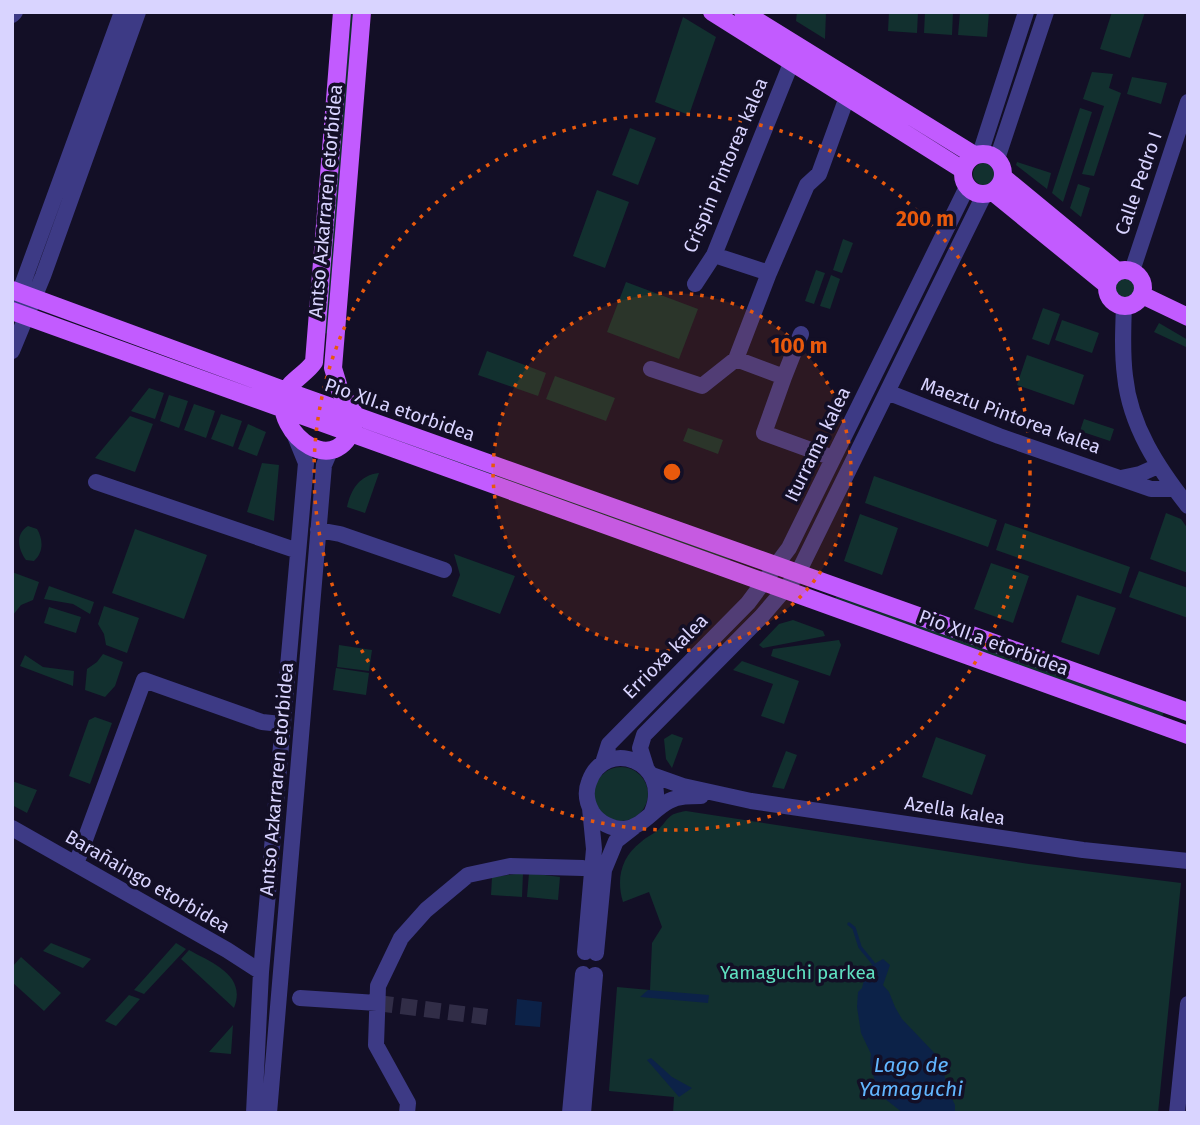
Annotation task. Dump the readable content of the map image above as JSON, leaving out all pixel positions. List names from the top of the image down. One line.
{"streets":{"main road":["Antso Azkarraren etorbidea","Pio XII.a etorbidea"],"street":["Crispin Pintorea kalea","Calle Pedro I","Maeztu Pintorea kalea","Iturrama kalea","Errioxa kalea","Azella kalea","Barañaingo etorbidea"]},"crossings":[["Antso Azkarraren etorbidea","Pio XII.a etorbidea"],["Antso Azkarraren etorbidea","Barañaingo etorbidea"],["Pio XII.a etorbidea","Iturrama kalea"],["Pio XII.a etorbidea","Errioxa kalea"],["Maeztu Pintorea kalea","Iturrama kalea"],["Errioxa kalea","Azella kalea"]],"water":["Lago de Yamaguchi"],"parks":["Yamaguchi parkea"],"rings":["200 m","100 m"]}
